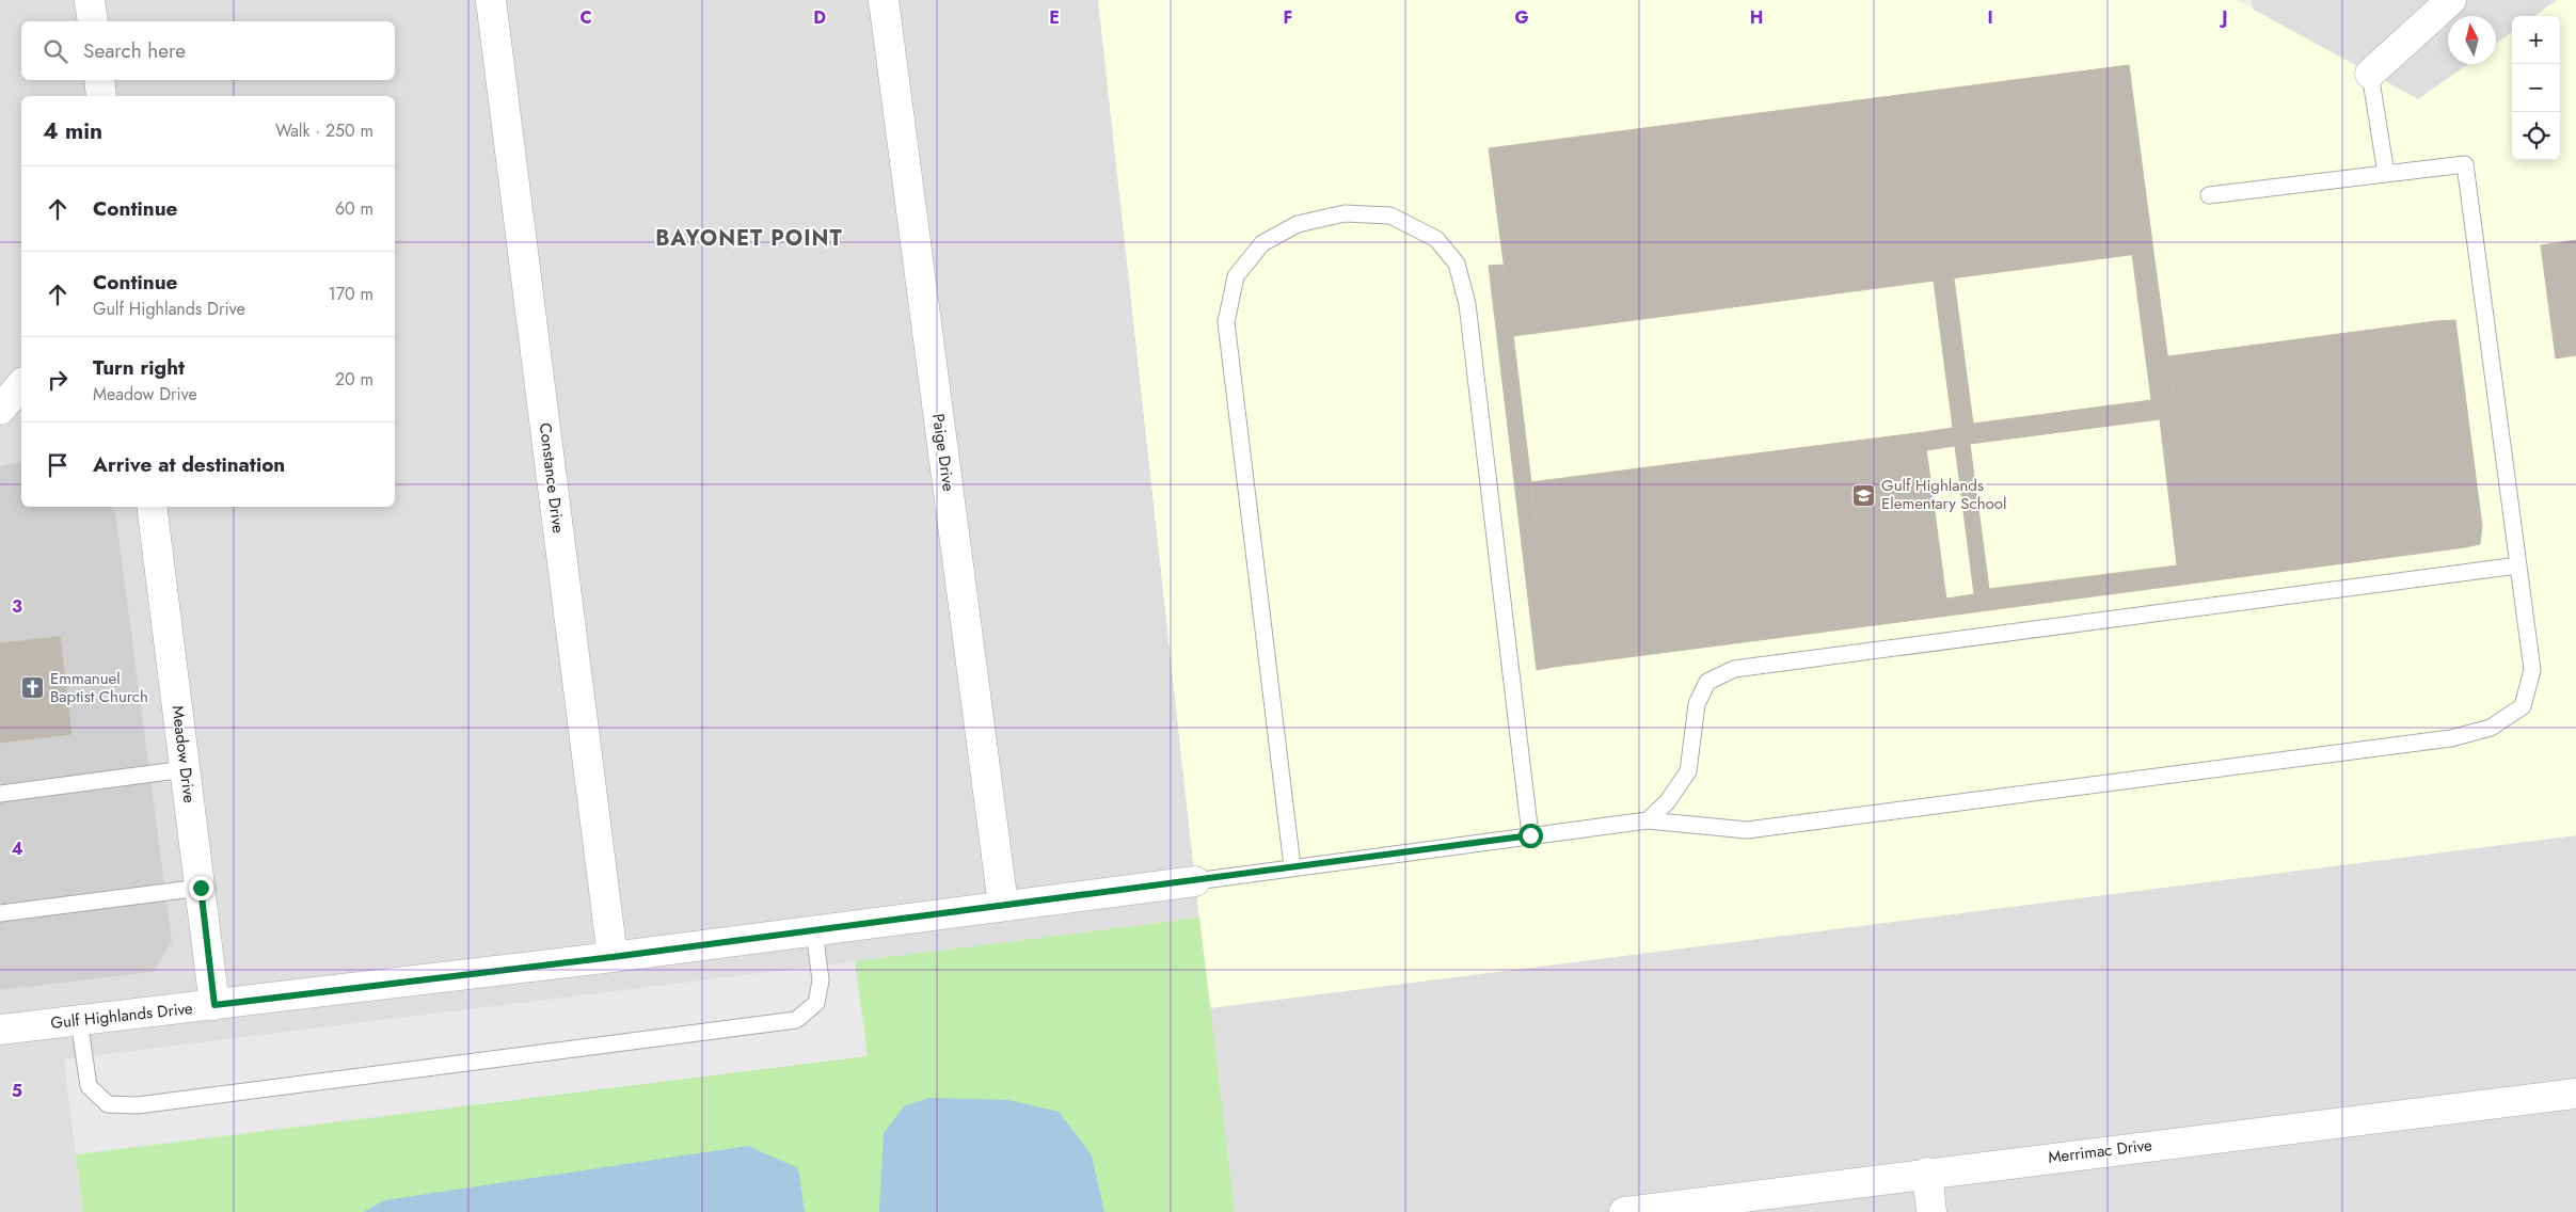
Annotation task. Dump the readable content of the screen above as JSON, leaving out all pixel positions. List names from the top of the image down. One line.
{"streets":{"street":["Paige Drive","Constance Drive","Meadow Drive","Gulf Highlands Drive","Merrimac Drive"]},"crossings":[["Paige Drive","Gulf Highlands Drive"],["Constance Drive","Gulf Highlands Drive"],["Meadow Drive","Gulf Highlands Drive"]],"districts":["BAYONET POINT"],"places":{"school or university":["Gulf Highlands Elementary School"],"church":["Emmanuel Baptist Church"]},"north":"top","page":{"map_buttons":["+","−"],"search":"Search here","heading":["4 min","Walk · 250 m"],"list":[["Continue","60 m"],["Continue","Gulf Highlands Drive","170 m"],["Turn right","Meadow Drive","20 m"],"Arrive at destination"]},"grid":{"columns":["C","D","E","F","G","H","I","J"],"rows":["3","4","5"]}}
